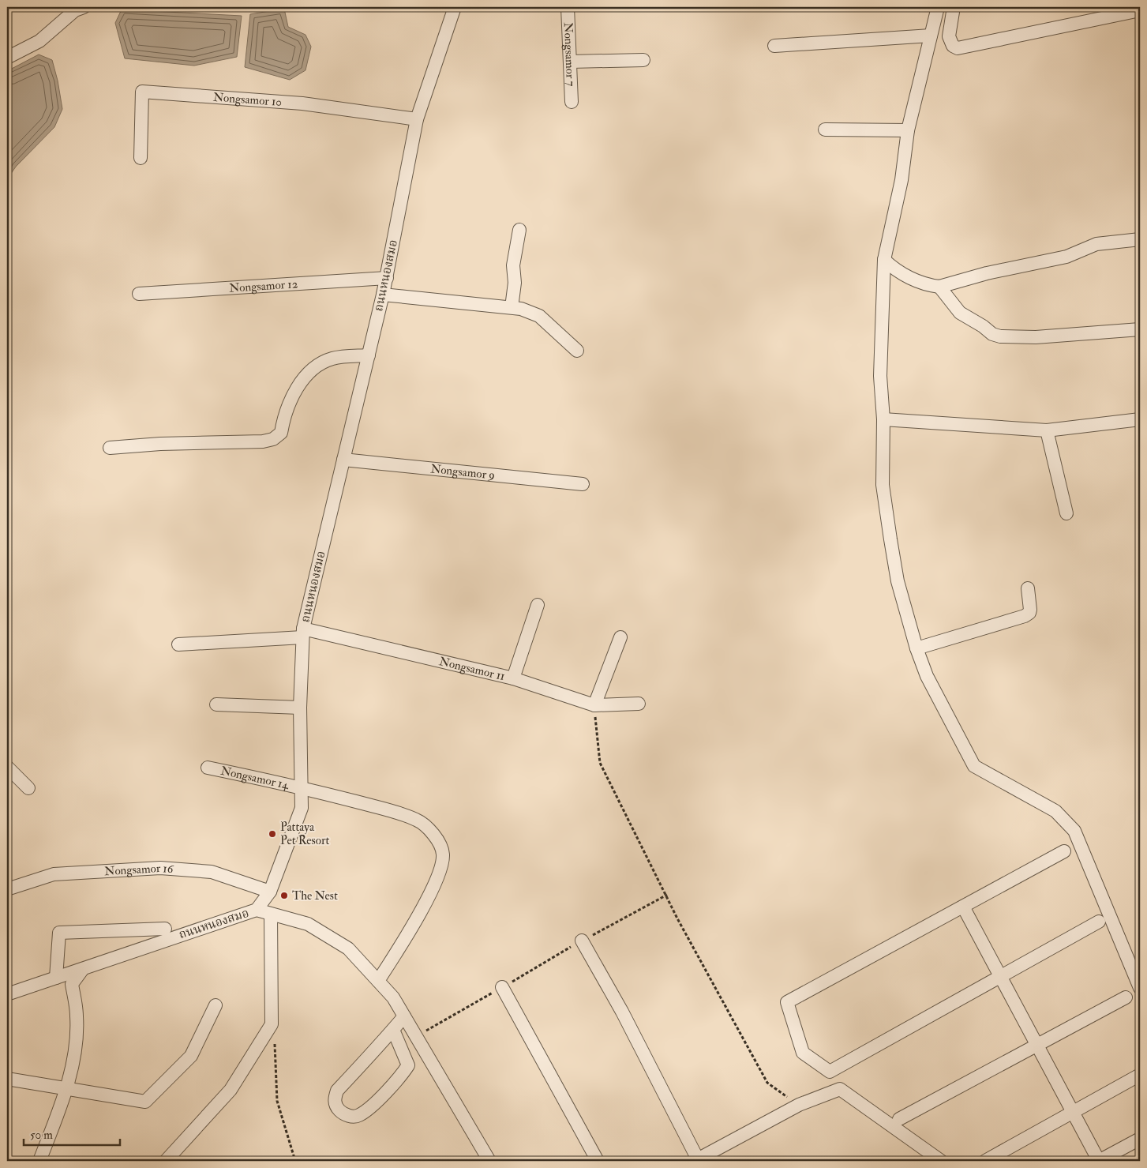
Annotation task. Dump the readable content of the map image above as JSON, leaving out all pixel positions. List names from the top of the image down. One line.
{"streets":{"street":["Nongsamor 7","Nongsamor 10","ถนนหนองสมอ","Nongsamor 12","Nongsamor 9","Nongsamor 11","Nongsamor 14","Nongsamor 16"]},"crossings":[["Nongsamor 10","ถนนหนองสมอ"],["ถนนหนองสมอ","Nongsamor 12"],["ถนนหนองสมอ","Nongsamor 9"],["ถนนหนองสมอ","Nongsamor 11"],["ถนนหนองสมอ","Nongsamor 14"],["ถนนหนองสมอ","Nongsamor 16"]],"places":["Pattaya Pet Resort","The Nest"],"scale_bar":"50 m"}
